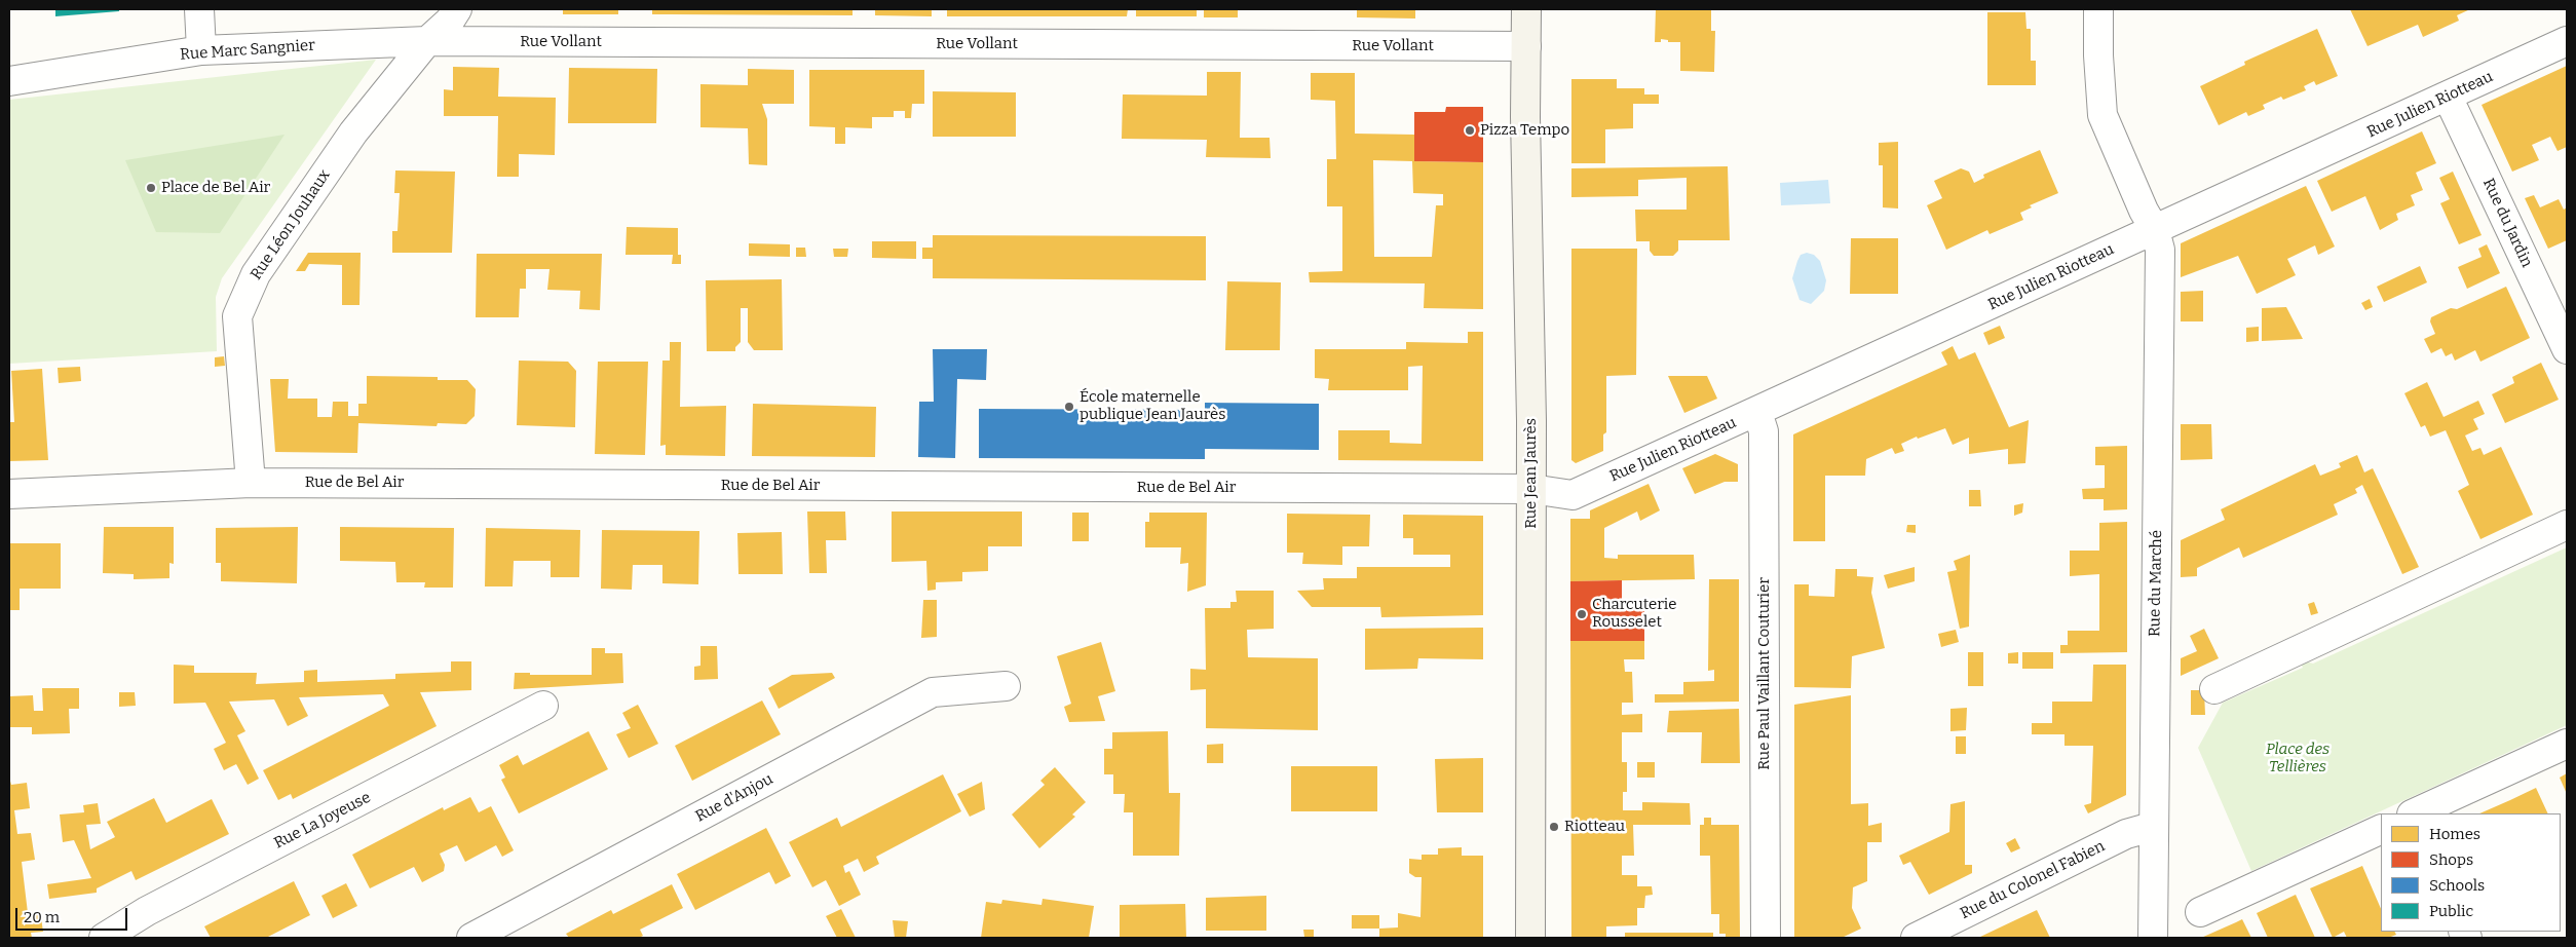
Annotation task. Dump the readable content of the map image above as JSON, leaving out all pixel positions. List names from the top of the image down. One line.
{"streets":{"main road":["Rue Jean Jaurès"],"street":["Rue Vollant","Rue Marc Sangnier","Rue Julien Riotteau","Rue du Jardin","Rue Léon Jouhaux","Rue de Bel Air","Rue du Marché","Rue Paul Vaillant Couturier","Rue d'Anjou","Rue La Joyeuse","Rue du Colonel Fabien"]},"crossings":[["Rue Vollant","Rue Marc Sangnier"],["Rue Vollant","Rue Léon Jouhaux"],["Rue Vollant","Rue Jean Jaurès"],["Rue Marc Sangnier","Rue Léon Jouhaux"],["Rue Julien Riotteau","Rue du Jardin"],["Rue Julien Riotteau","Rue Jean Jaurès"],["Rue Julien Riotteau","Rue de Bel Air"],["Rue Julien Riotteau","Rue du Marché"],["Rue Julien Riotteau","Rue Paul Vaillant Couturier"],["Rue Léon Jouhaux","Rue de Bel Air"],["Rue Jean Jaurès","Rue de Bel Air"],["Rue du Marché","Rue du Colonel Fabien"]],"parks":["Place des Tellières"],"places":["Pizza Tempo","Place de Bel Air","École maternelle publique Jean Jaurès","Charcuterie Rousselet","Riotteau"],"legend":["Homes","Shops","Schools","Public"],"scale_bar":"20 m"}
